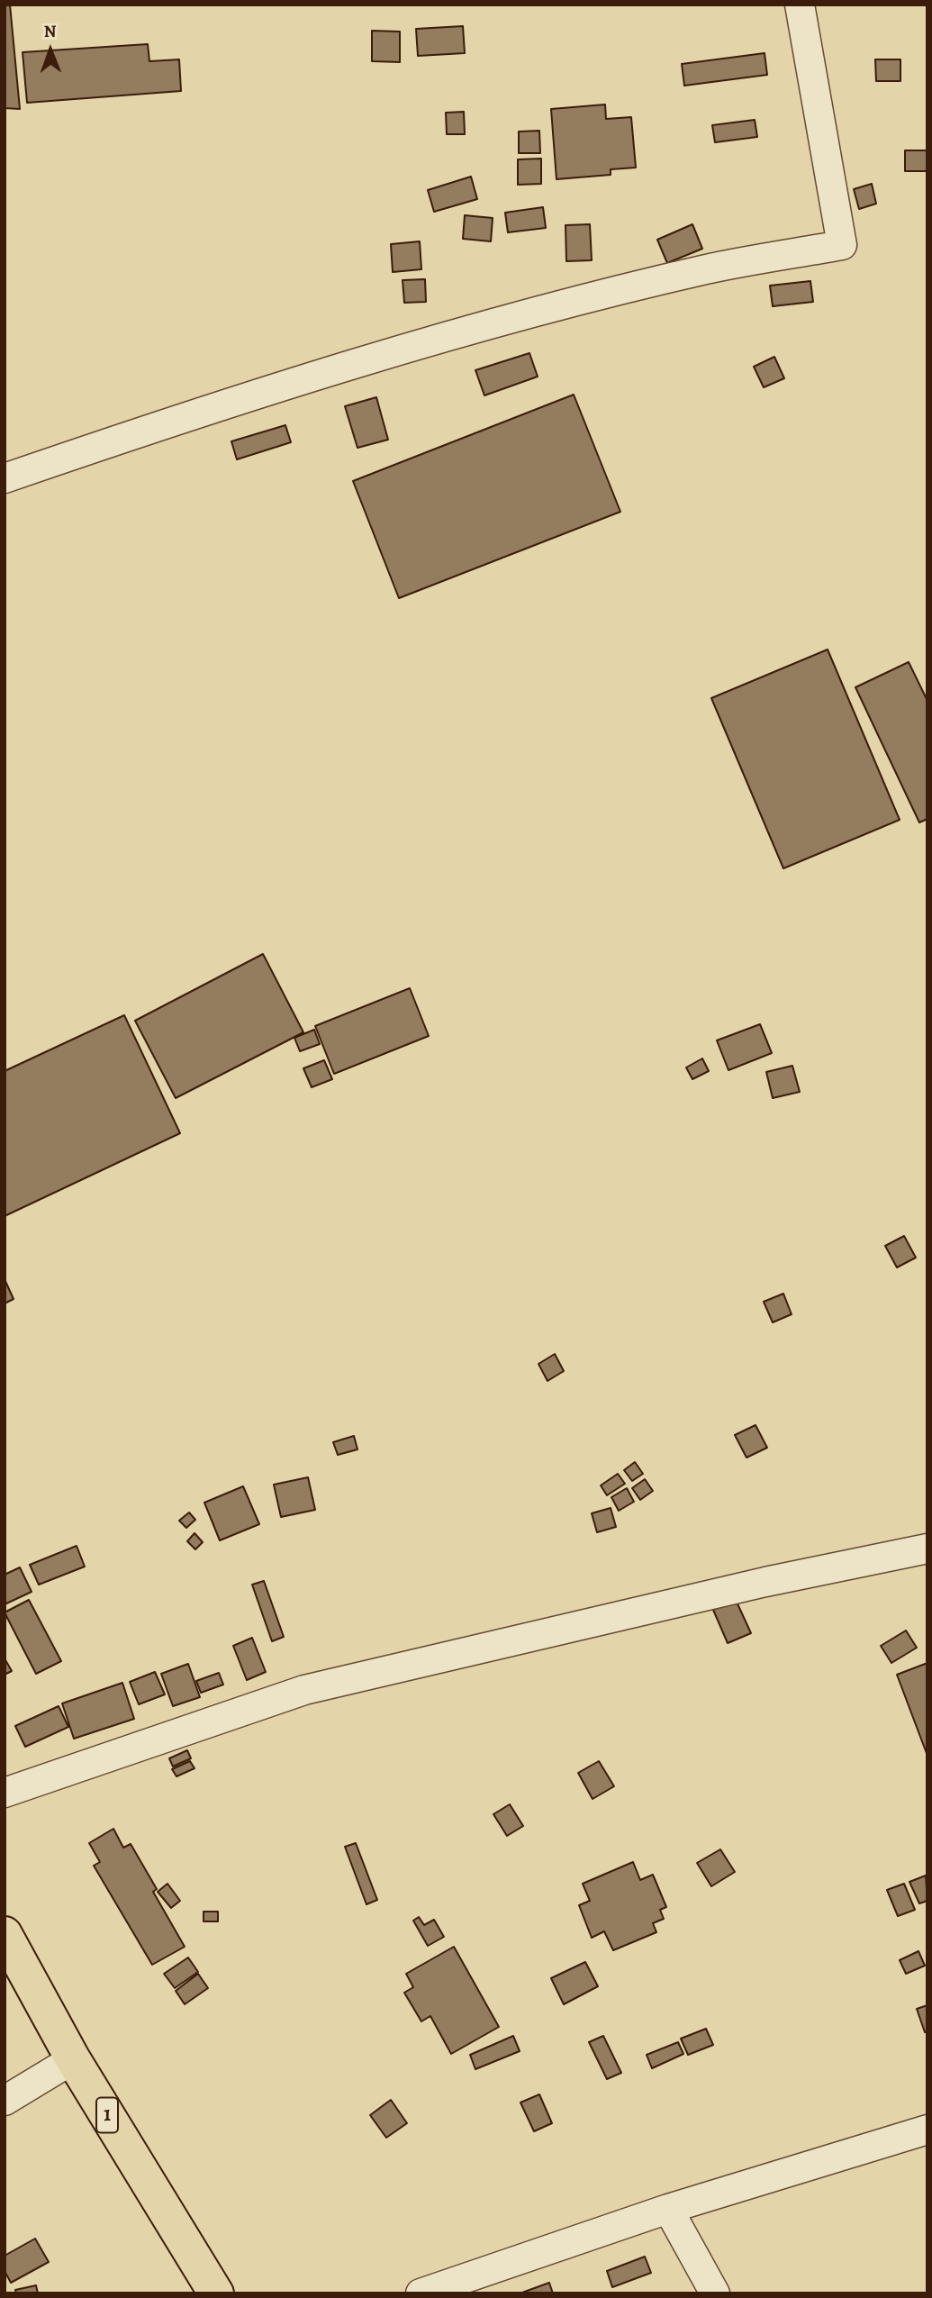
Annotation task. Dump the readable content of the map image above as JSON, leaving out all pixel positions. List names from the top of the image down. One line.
{"streets":{"main road":["1"]},"north":"top"}
